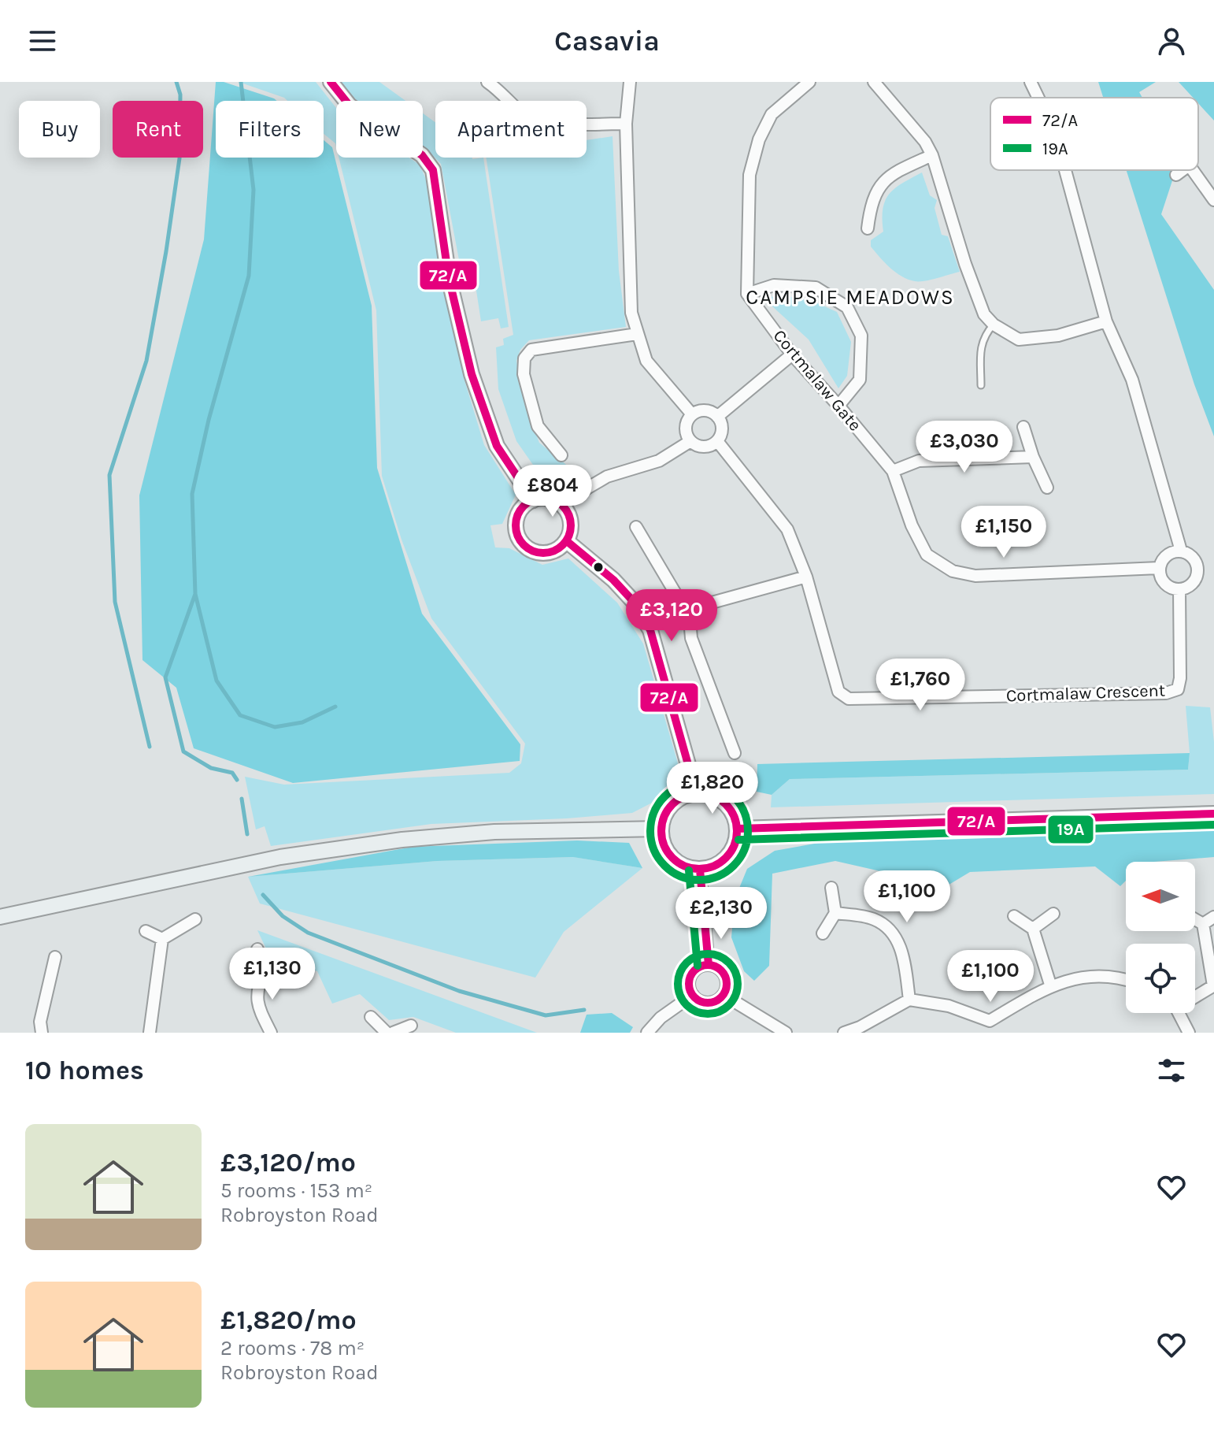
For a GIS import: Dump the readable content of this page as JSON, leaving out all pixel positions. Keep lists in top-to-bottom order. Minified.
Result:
{"streets":{"street":["Cortmalaw Gate","Cortmalaw Crescent"]},"districts":["CAMPSIE MEADOWS"],"lines":["transit line 72/A","transit line 19A"],"legend":["72/A","19A"],"north":"left","page":{"header":"Casavia","chip":["Buy","Rent","Filters","New","Apartment"],"price":["£3,030","£804","£1,150","£3,120","£1,760","£1,820","£1,100","£2,130","£1,130","£1,100"],"heading":"10 homes","list":[{"name":"£3,120/mo","note":"5 rooms · 153 m² · Robroyston Road"},{"name":"£1,820/mo","note":"2 rooms · 78 m² · Robroyston Road"}]}}
